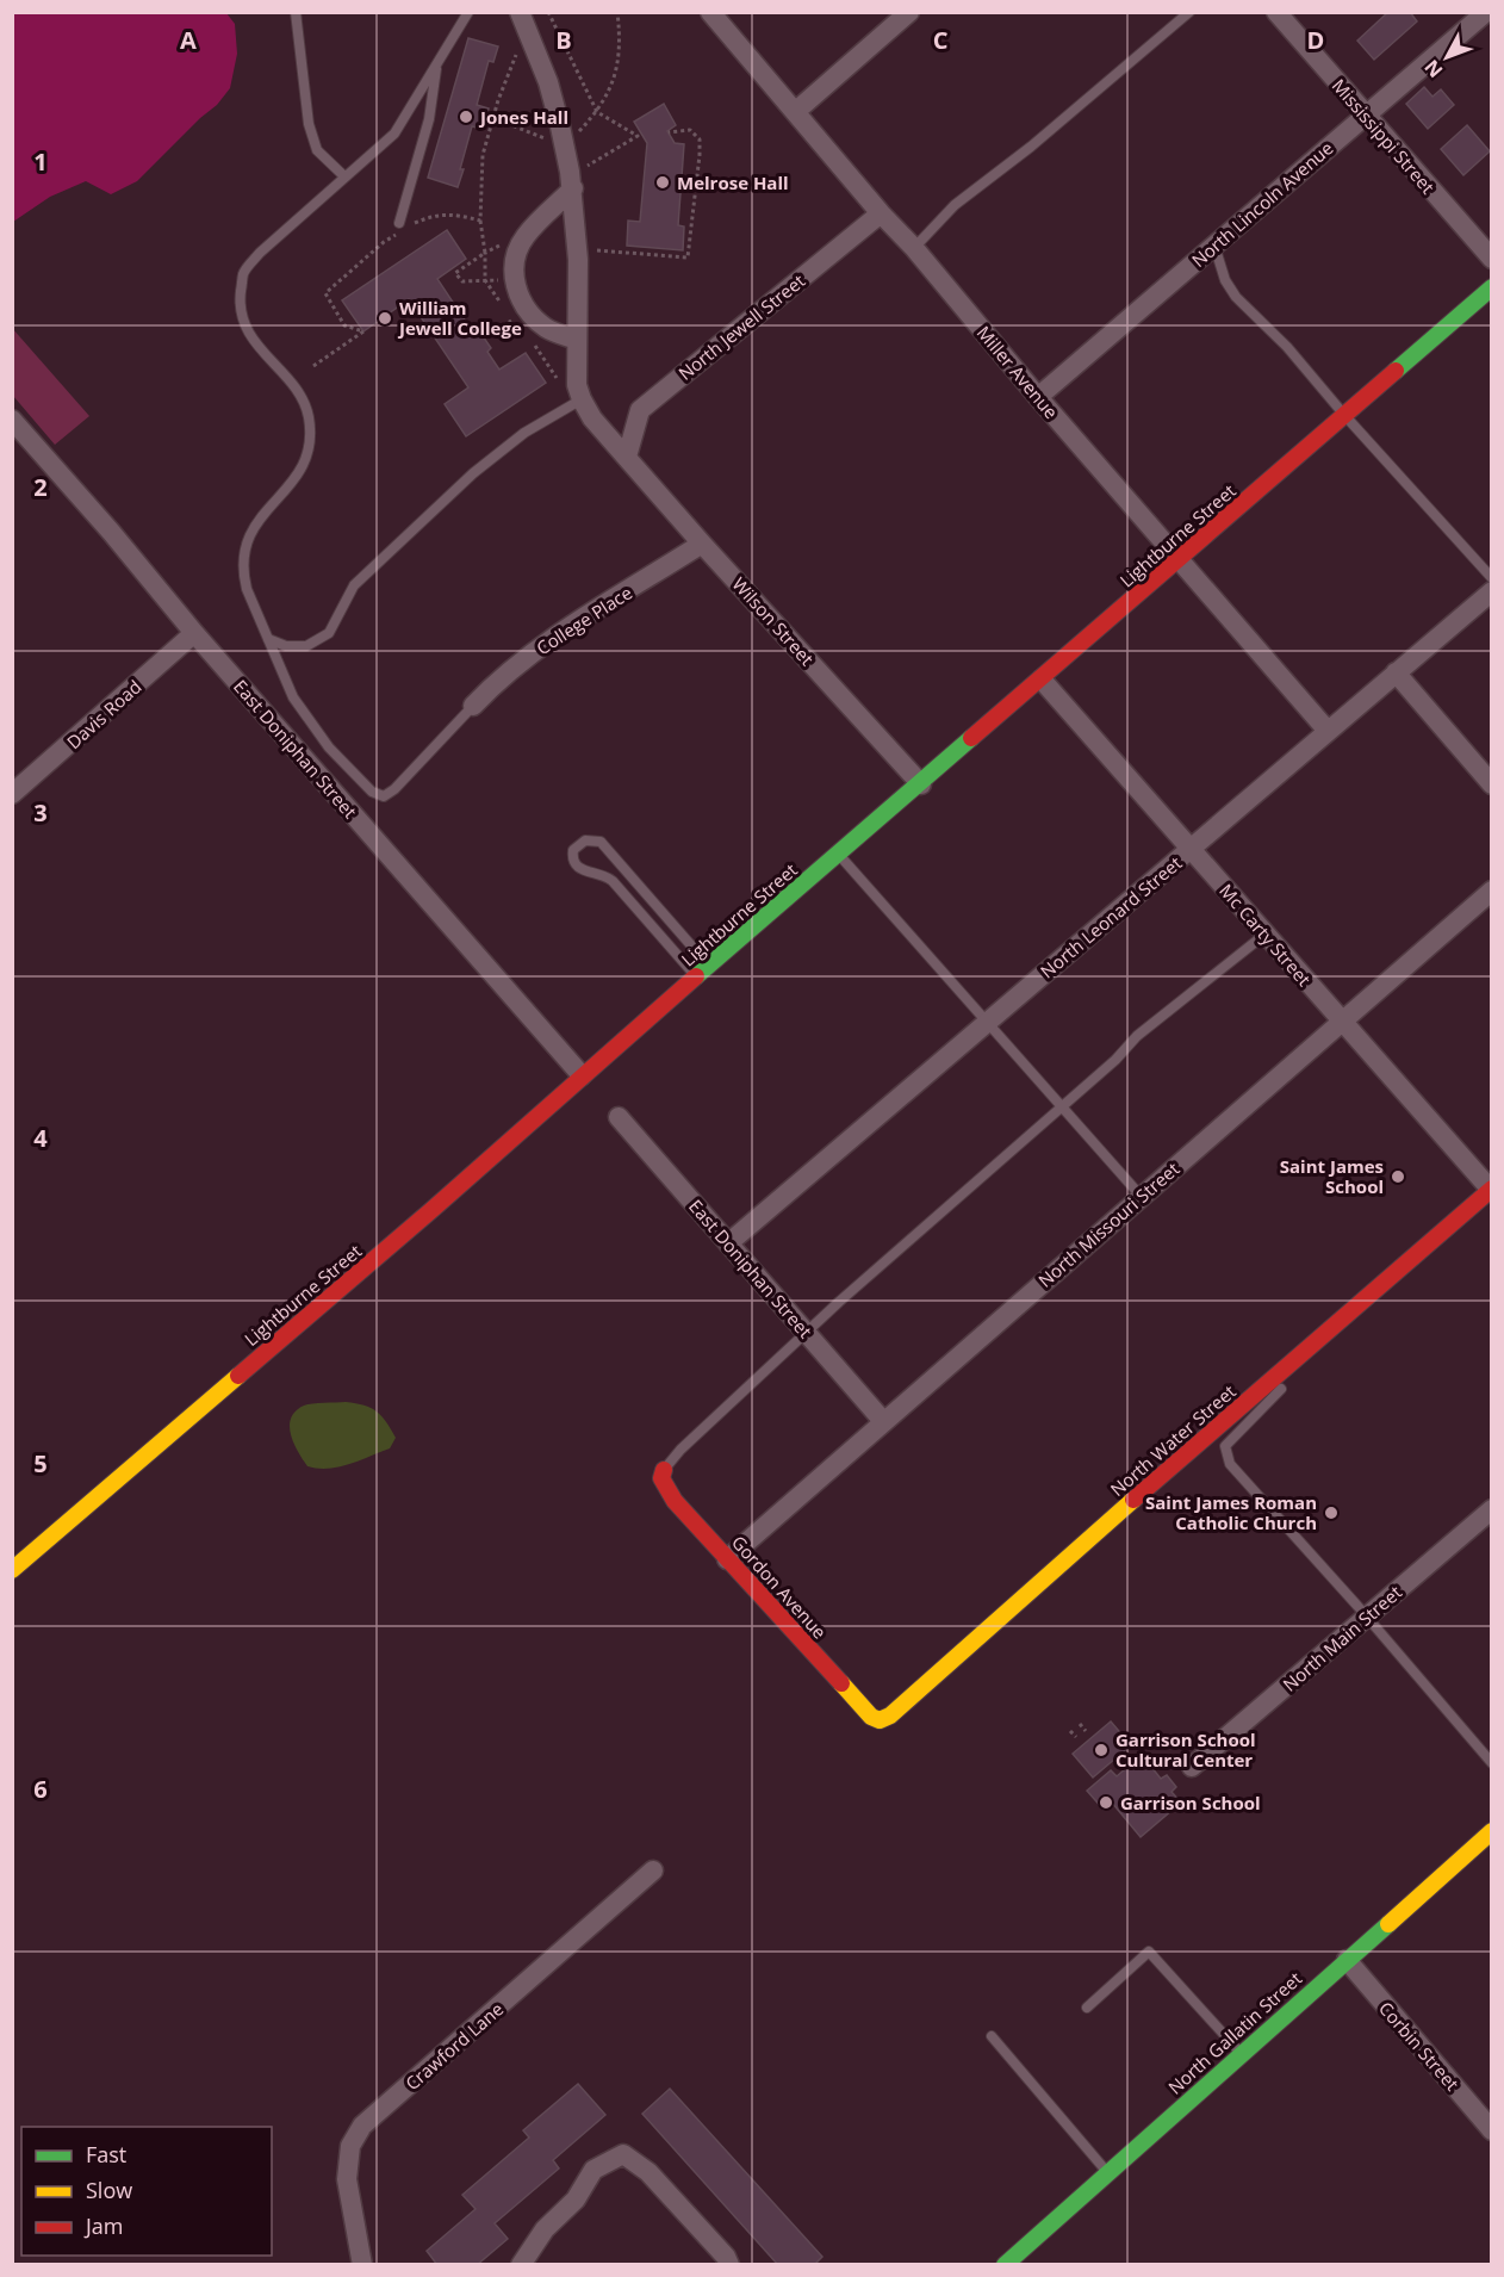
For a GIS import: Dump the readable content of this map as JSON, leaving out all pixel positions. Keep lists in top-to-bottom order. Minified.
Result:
{"streets":{"main road":["Lightburne Street","North Water Street","Gordon Avenue","North Gallatin Street"],"street":["Mississippi Street","North Lincoln Avenue","North Jewell Street","Miller Avenue","College Place","Wilson Street","Davis Road","East Doniphan Street","North Leonard Street","Mc Carty Street","North Missouri Street","North Main Street","Crawford Lane","Corbin Street"]},"crossings":[["Mississippi Street","North Lincoln Avenue"],["North Lincoln Avenue","Miller Avenue"],["North Jewell Street","Miller Avenue"],["North Jewell Street","Wilson Street"],["Miller Avenue","Lightburne Street"],["Miller Avenue","North Leonard Street"],["Lightburne Street","Wilson Street"],["Lightburne Street","East Doniphan Street"],["Lightburne Street","Mc Carty Street"],["College Place","Wilson Street"],["Davis Road","East Doniphan Street"],["East Doniphan Street","North Leonard Street"],["East Doniphan Street","North Missouri Street"],["North Leonard Street","Mc Carty Street"],["Mc Carty Street","North Missouri Street"],["Mc Carty Street","North Water Street"],["North Missouri Street","Gordon Avenue"],["North Water Street","Gordon Avenue"],["North Gallatin Street","Corbin Street"]],"places":["Jones Hall","Melrose Hall","William Jewell College","Saint James School","Saint James Roman Catholic Church","Garrison School Cultural Center","Garrison School"],"legend":["Fast","Slow","Jam"],"north":"bottom left","grid":{"columns":["A","B","C","D"],"rows":["1","2","3","4","5","6"]}}
